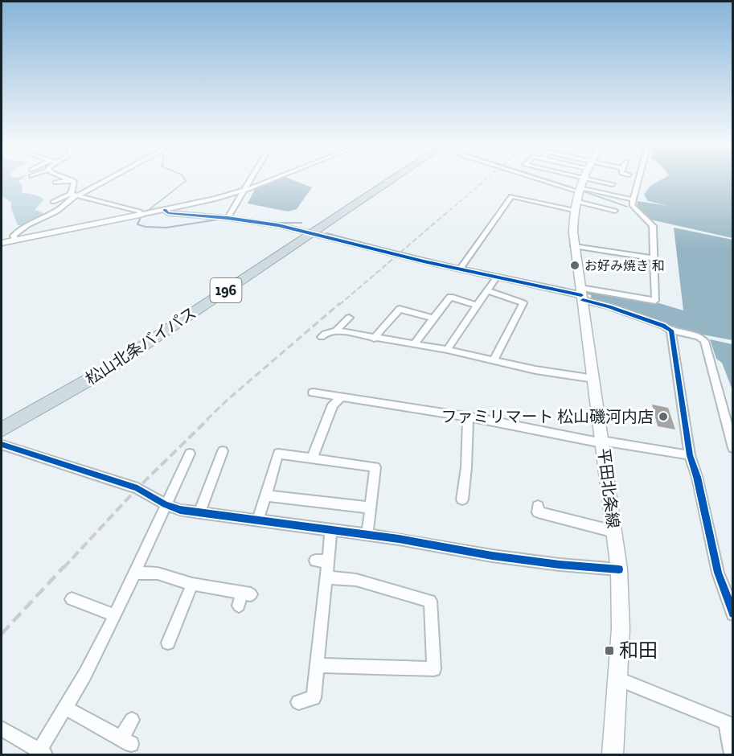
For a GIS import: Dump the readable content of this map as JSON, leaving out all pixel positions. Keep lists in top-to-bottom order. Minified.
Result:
{"streets":{"highway":["196","松山北条バイパス"],"main road":["平田北条線"]},"places":{"other":["お好み焼き 和","ファミリマート 松山磯河内店"],"transit":["和田"]}}
